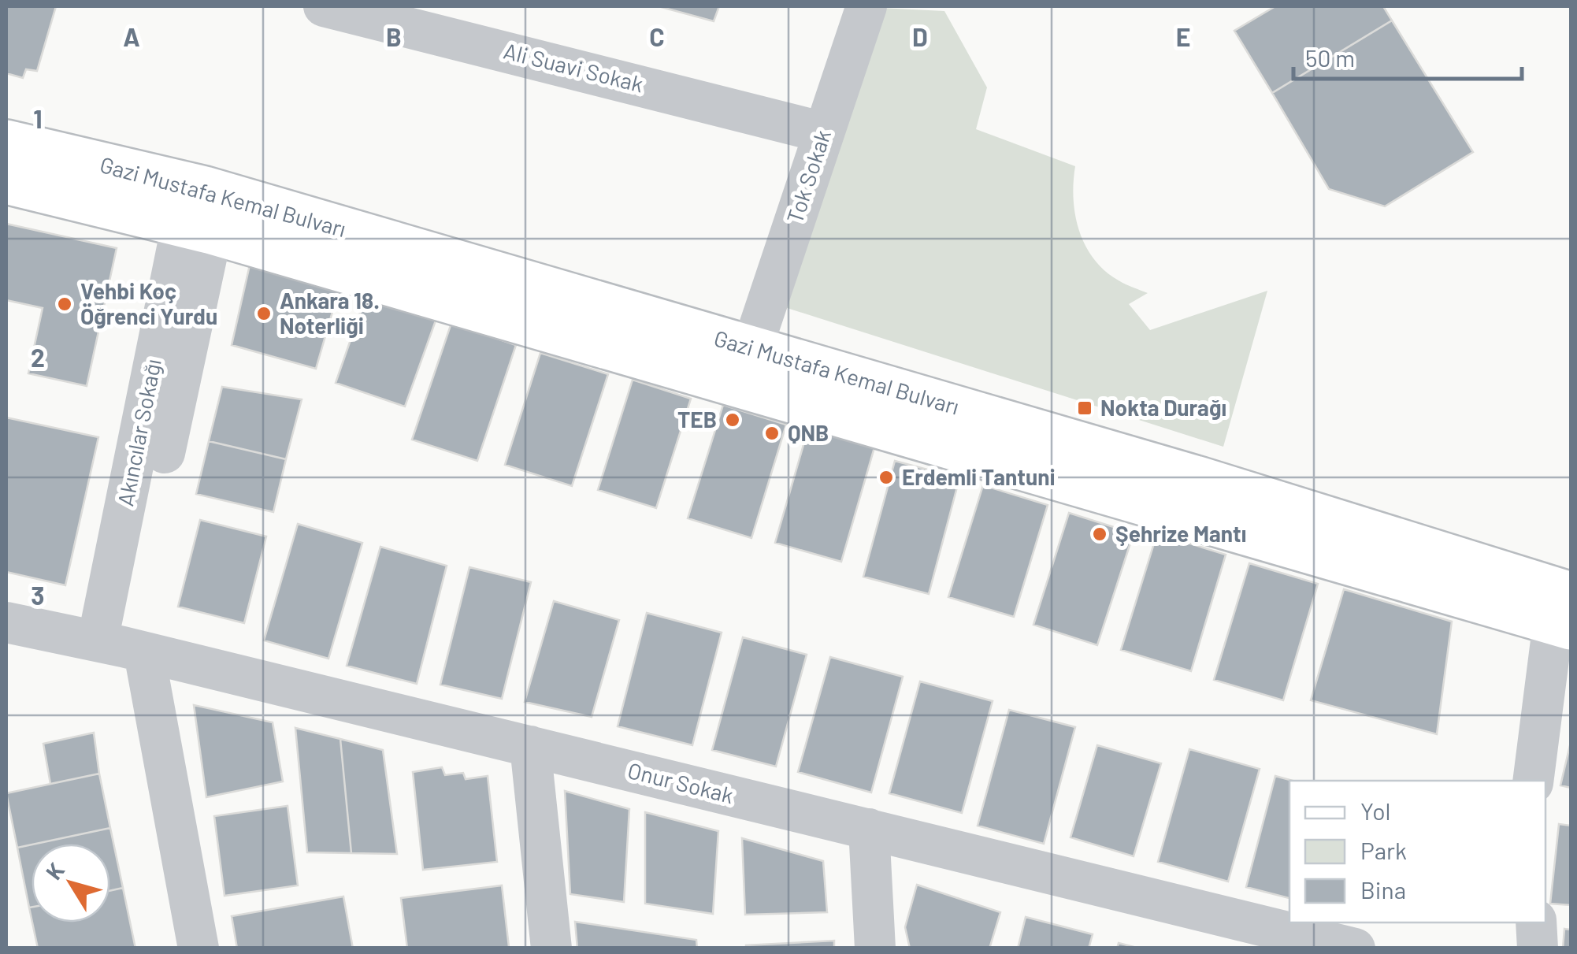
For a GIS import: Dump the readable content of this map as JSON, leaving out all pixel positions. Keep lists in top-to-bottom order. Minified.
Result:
{"streets":{"main road":["Gazi Mustafa Kemal Bulvarı"],"street":["Ali Suavi Sokak","Tok Sokak","Akıncılar Sokağı","Onur Sokak"]},"crossings":[["Ali Suavi Sokak","Tok Sokak"],["Tok Sokak","Gazi Mustafa Kemal Bulvarı"],["Gazi Mustafa Kemal Bulvarı","Akıncılar Sokağı"],["Akıncılar Sokağı","Onur Sokak"]],"places":{"other":["Vehbi Koç Öğrenci Yurdu","Ankara 18. Noterliği","TEB","QNB","Erdemli Tantuni","Şehrize Mantı"],"transit":["Nokta Durağı"]},"legend":["Yol","Park","Bina"],"scale_bar":"50 m","north":"top left","grid":{"columns":["A","B","C","D","E"],"rows":["1","2","3"]}}
